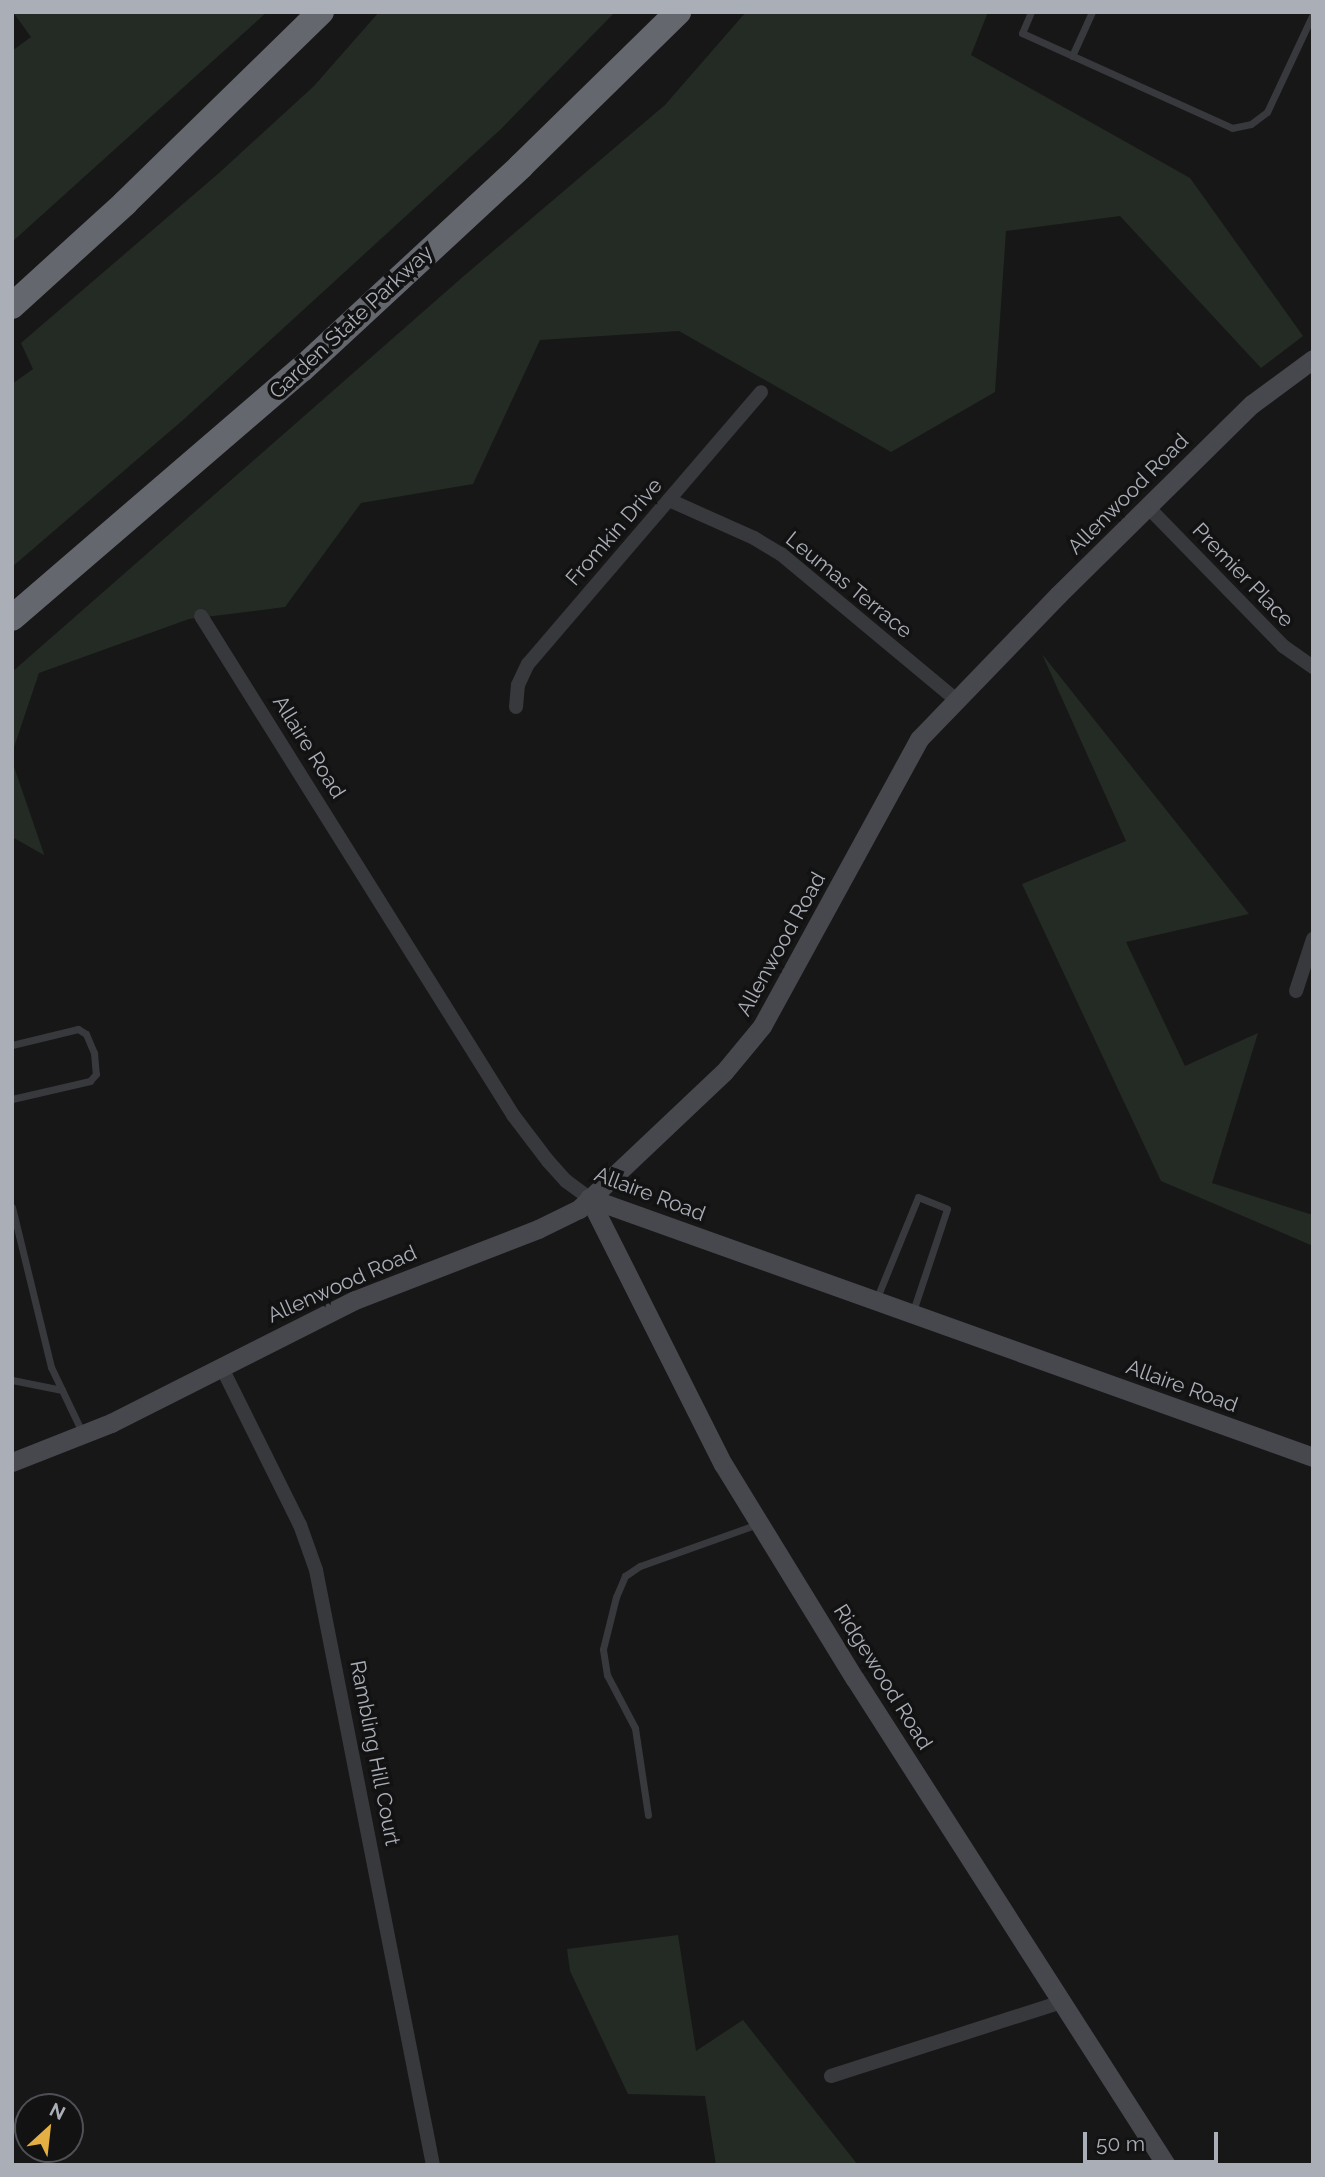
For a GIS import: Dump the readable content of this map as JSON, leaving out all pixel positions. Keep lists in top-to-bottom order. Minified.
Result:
{"streets":{"highway":["Garden State Parkway"],"street":["Allenwood Road","Fromkin Drive","Premier Place","Leumas Terrace","Allaire Road","Ridgewood Road","Rambling Hill Court"]},"crossings":[["Allenwood Road","Premier Place"],["Allenwood Road","Leumas Terrace"],["Allenwood Road","Allaire Road"],["Allenwood Road","Ridgewood Road"],["Allenwood Road","Rambling Hill Court"],["Fromkin Drive","Leumas Terrace"],["Allaire Road","Ridgewood Road"]],"scale_bar":"50 m","north":"top right"}
